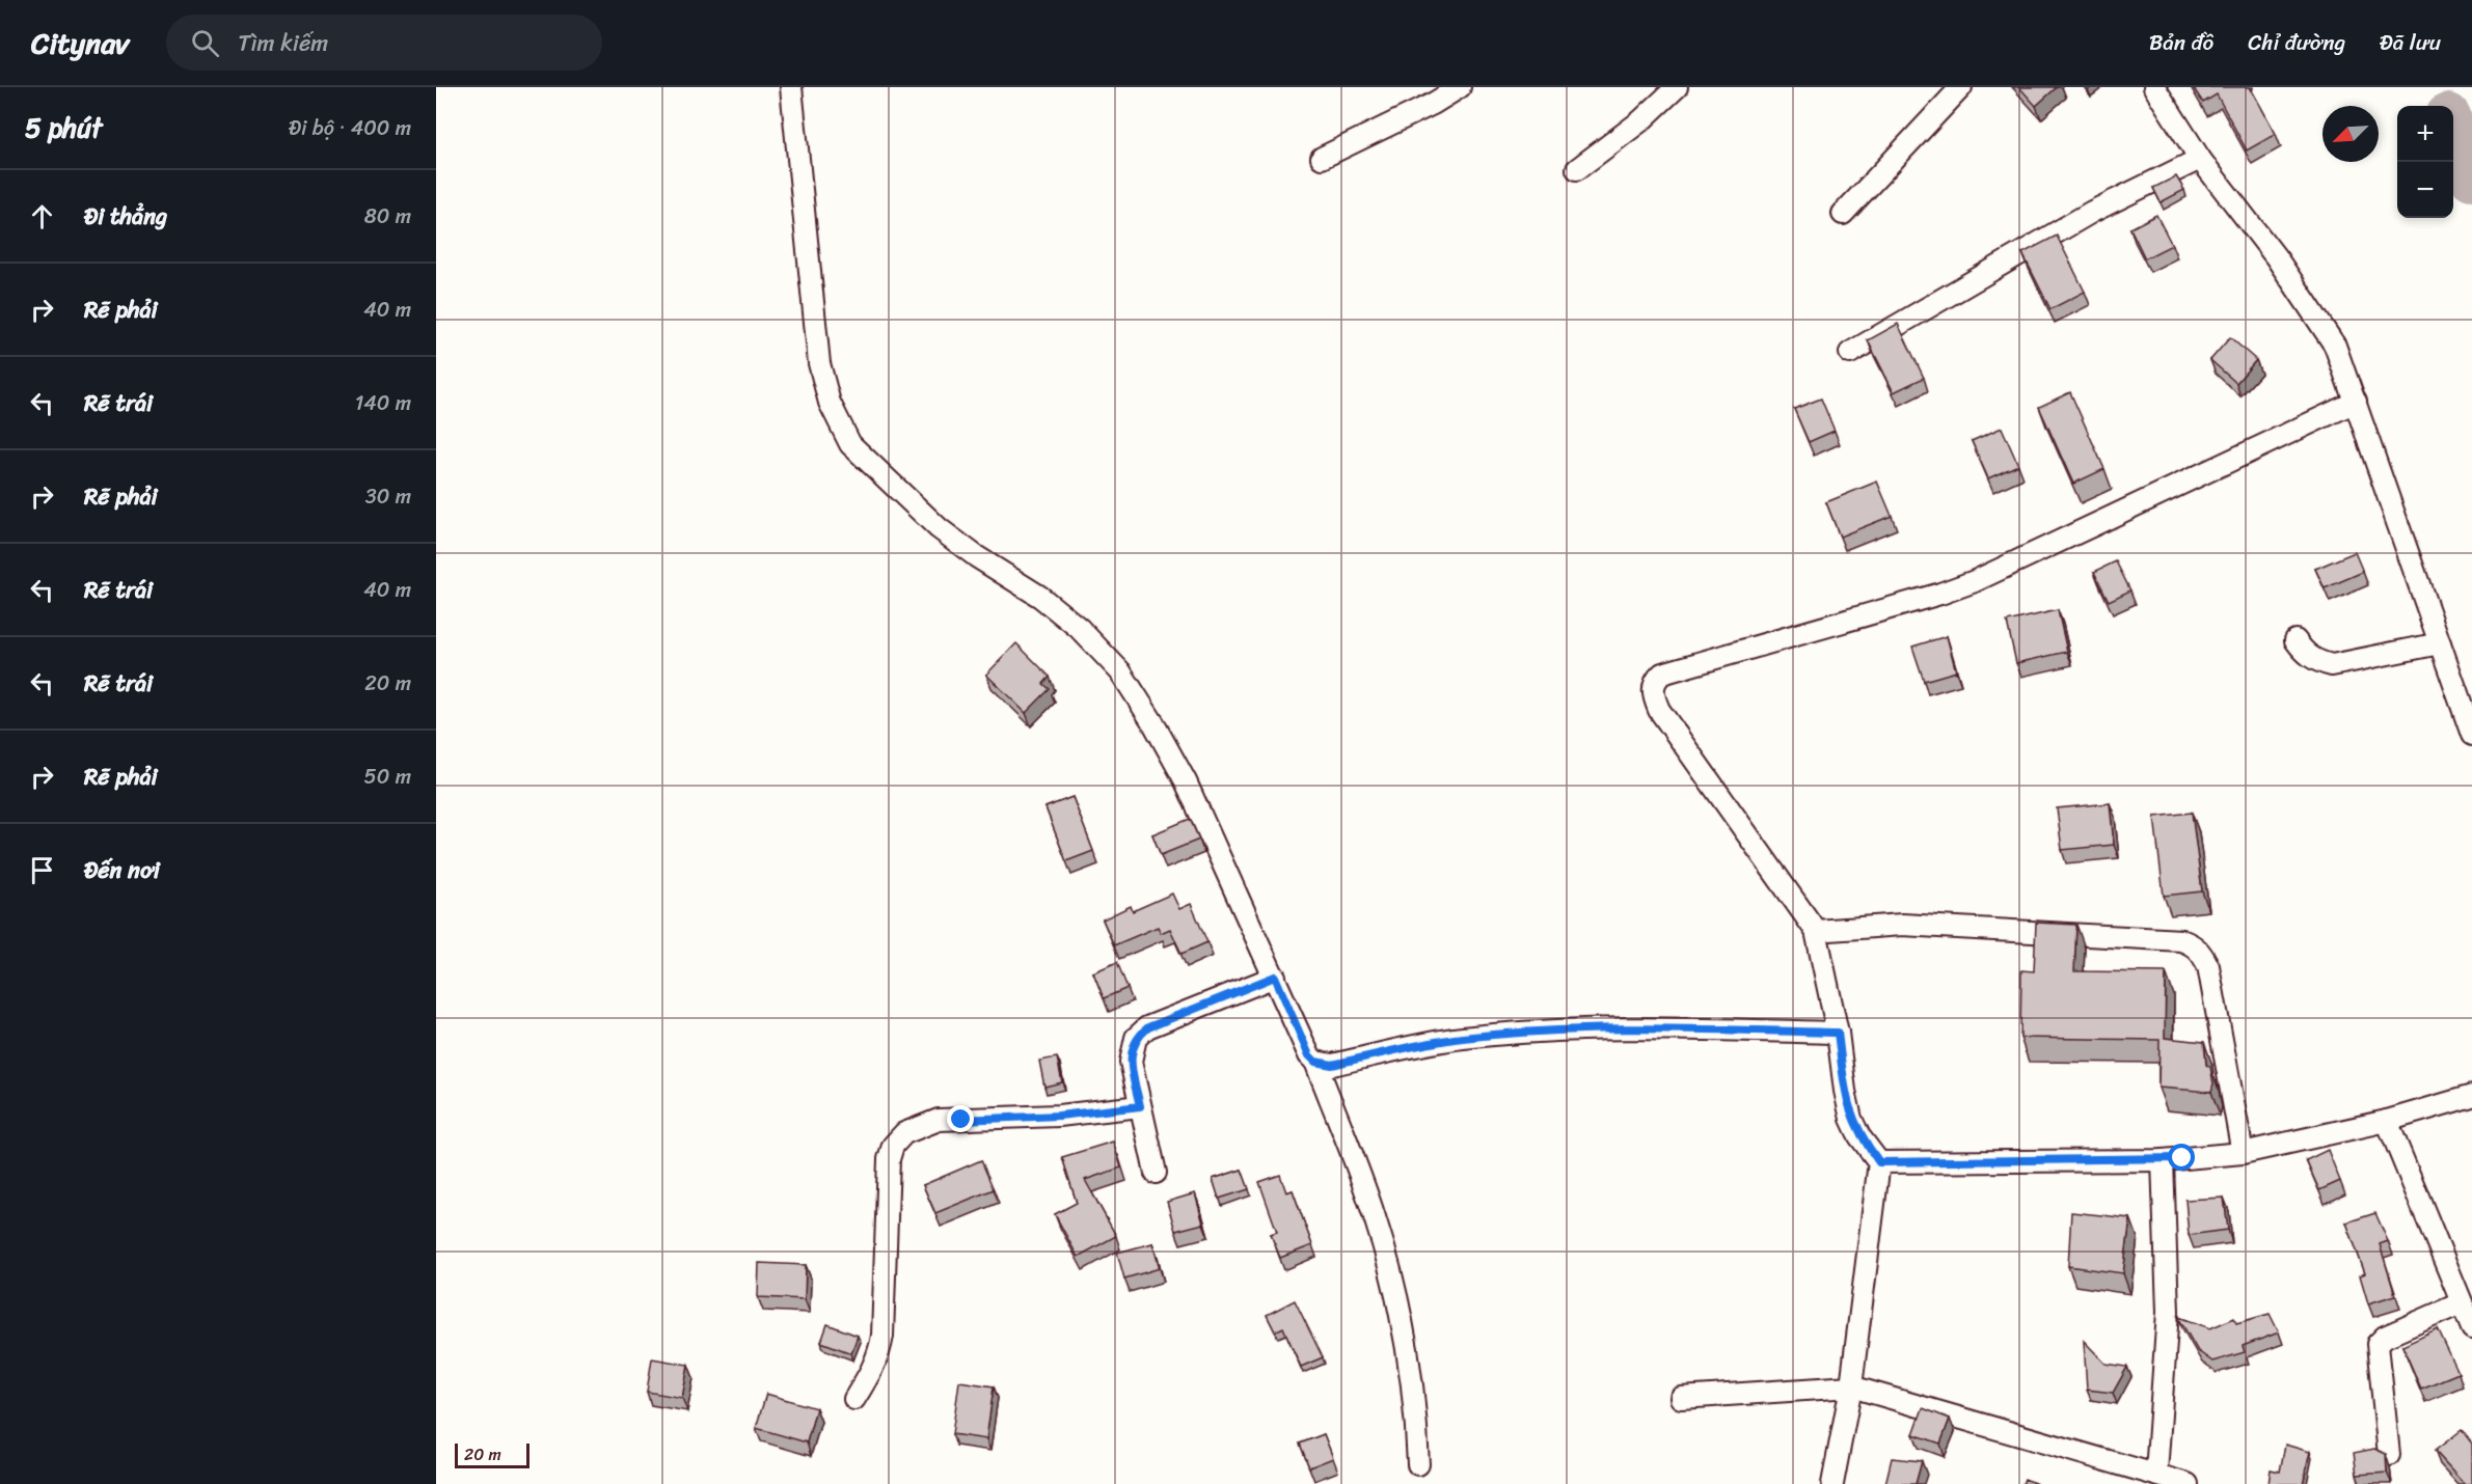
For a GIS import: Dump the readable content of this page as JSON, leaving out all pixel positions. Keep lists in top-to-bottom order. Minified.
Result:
{"scale_bar":"20 m","north":"bottom left","page":{"header":"Citynav","search":"Tìm kiếm","nav":["Bản đồ","Chỉ đường","Đã lưu"],"heading":["5 phút","Đi bộ · 400 m"],"map_buttons":["+","−"],"list":[["Đi thẳng","80 m"],["Rẽ phải","40 m"],["Rẽ trái","140 m"],["Rẽ phải","30 m"],["Rẽ trái","40 m"],["Rẽ trái","20 m"],["Rẽ phải","50 m"],"Đến nơi"],"scale":"20 m"}}
